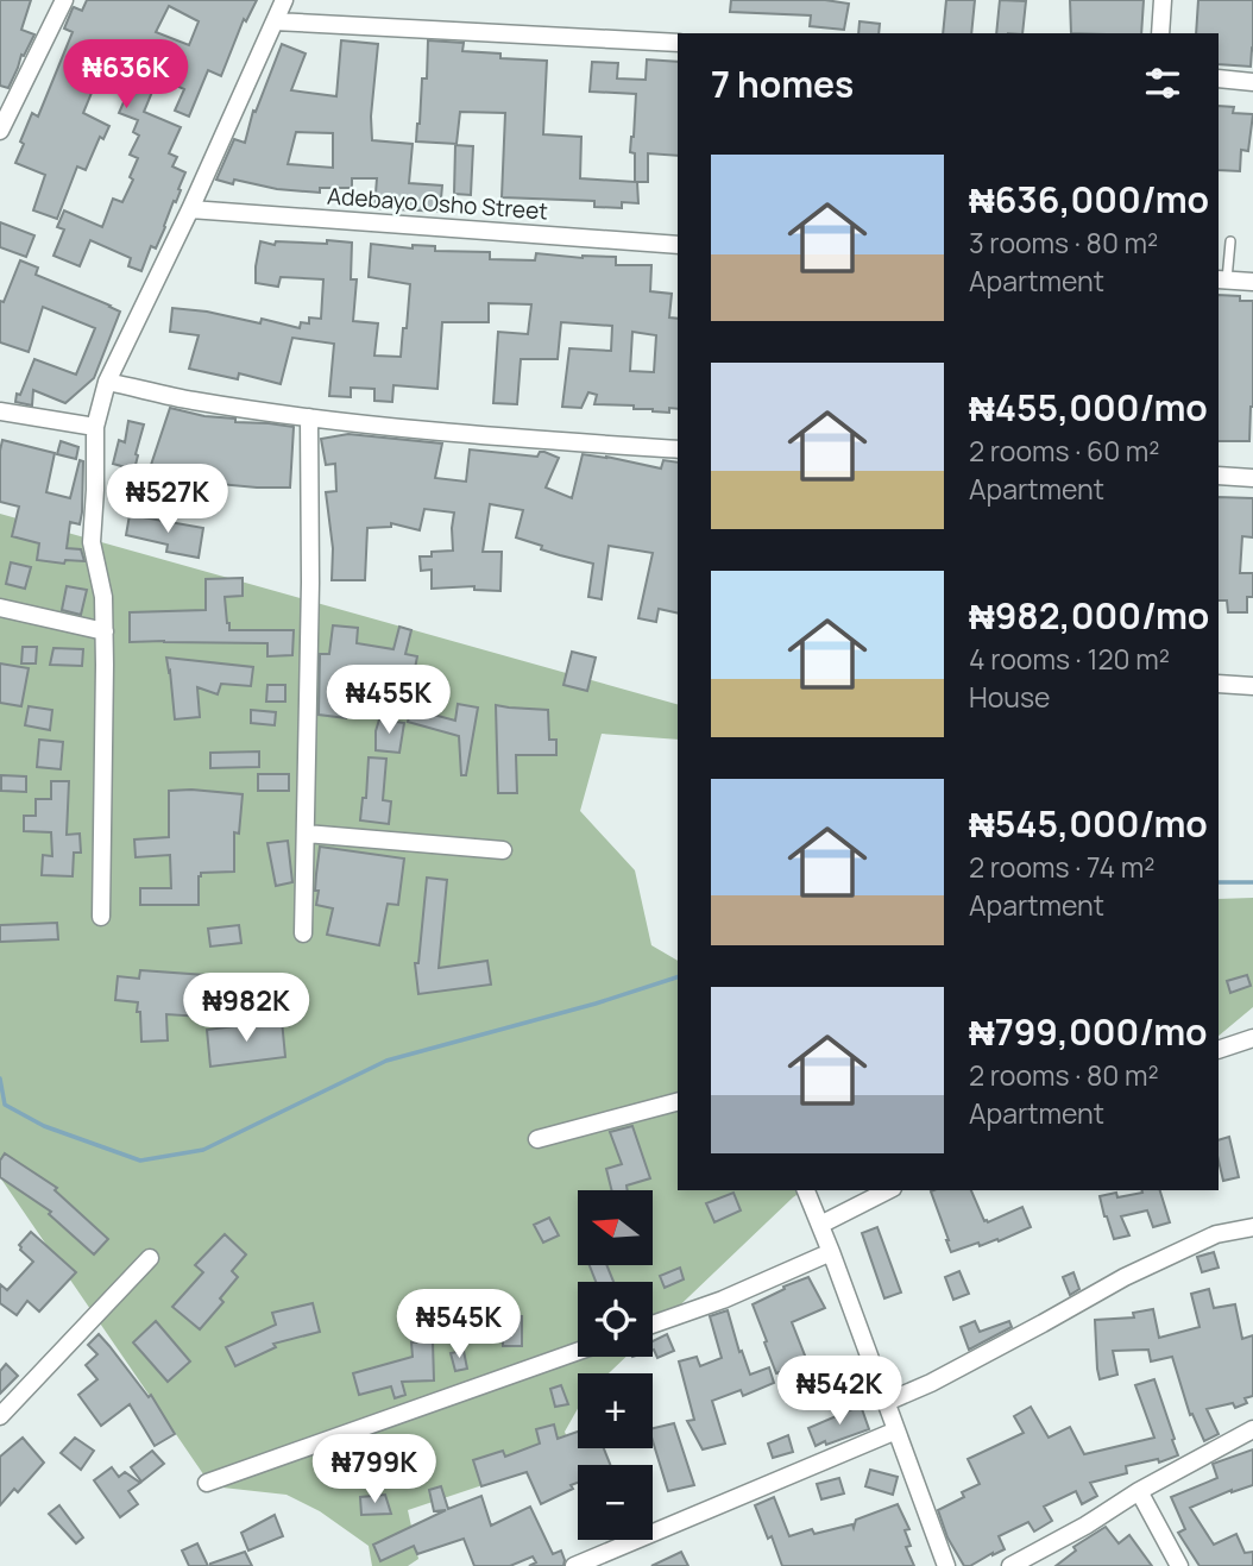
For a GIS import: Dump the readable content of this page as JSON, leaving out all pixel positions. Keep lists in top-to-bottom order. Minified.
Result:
{"streets":{"street":["Adebayo Osho Street"]},"north":"left","page":{"heading":"7 homes","price":["₦636K","₦527K","₦455K","₦982K","₦545K","₦542K","₦799K"],"list":[{"name":"₦636,000/mo","note":"3 rooms · 80 m² · Apartment"},{"name":"₦455,000/mo","note":"2 rooms · 60 m² · Apartment"},{"name":"₦982,000/mo","note":"4 rooms · 120 m² · House"},{"name":"₦545,000/mo","note":"2 rooms · 74 m² · Apartment"},{"name":"₦799,000/mo","note":"2 rooms · 80 m² · Apartment"}],"map_buttons":["+","−"]}}
